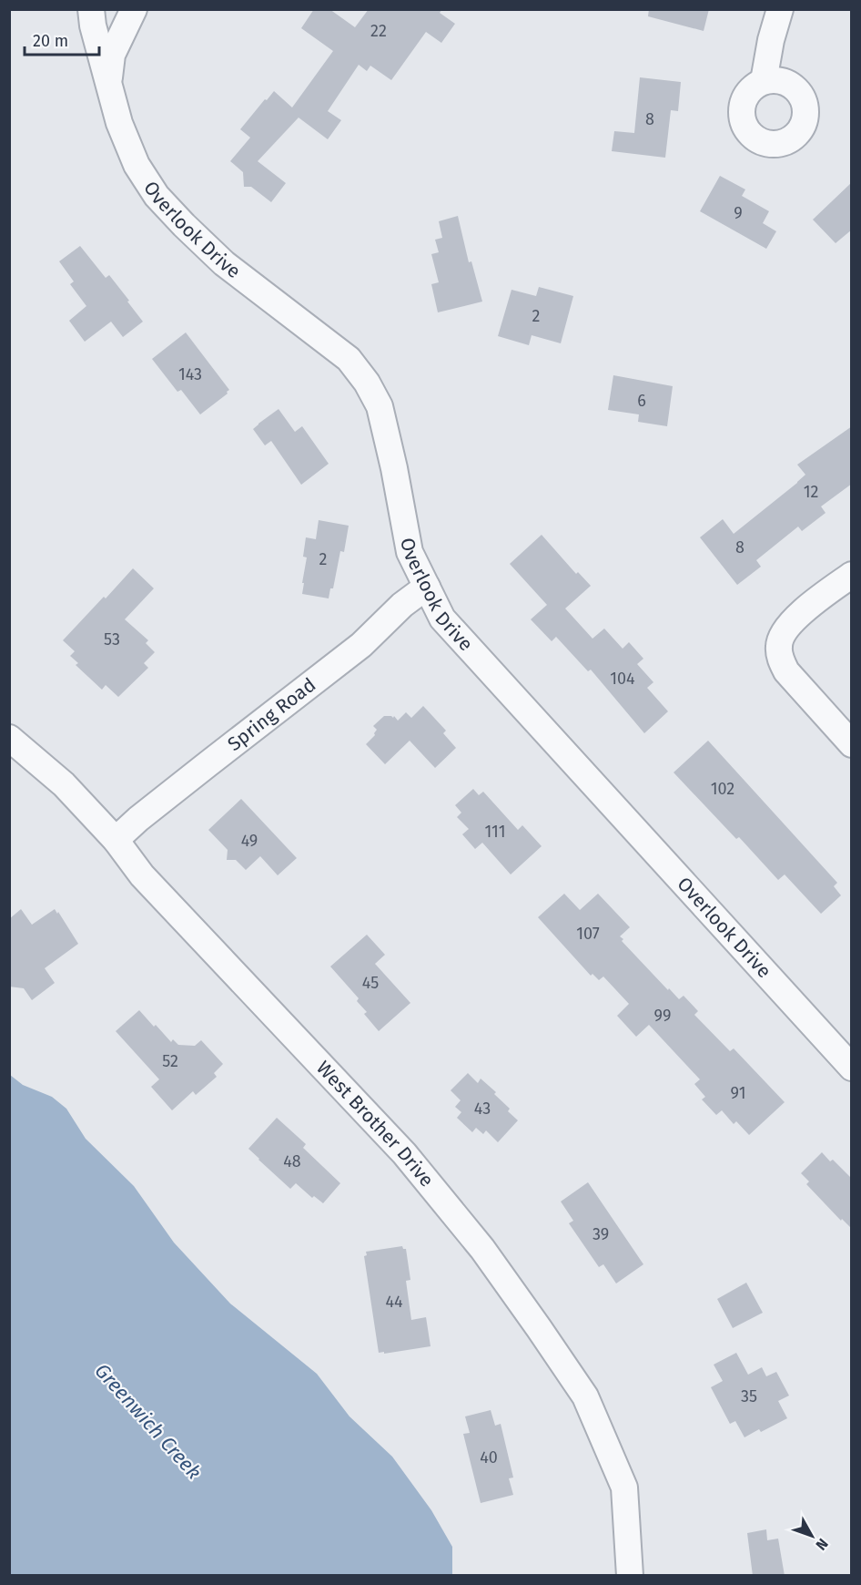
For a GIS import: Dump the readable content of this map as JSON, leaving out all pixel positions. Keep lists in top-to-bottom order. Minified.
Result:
{"streets":{"street":["Overlook Drive","Spring Road","West Brother Drive"]},"crossings":[["Overlook Drive","Spring Road"],["Spring Road","West Brother Drive"]],"water":["Greenwich Creek"],"house_numbers":["22","8","9","2","143","6","12","8","2","53","104","102","111","49","107","45","99","52","91","43","48","39","44","35","40"],"scale_bar":"20 m","north":"bottom right"}
